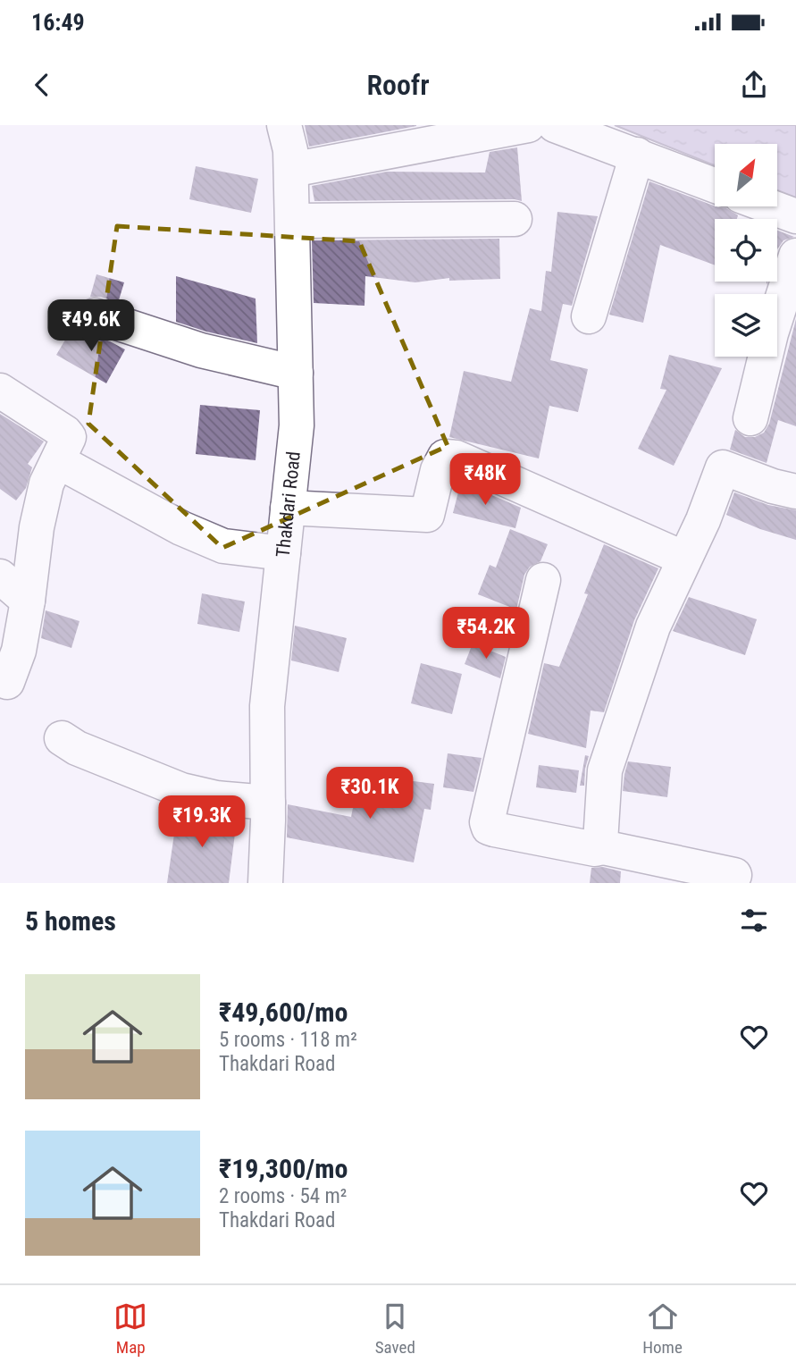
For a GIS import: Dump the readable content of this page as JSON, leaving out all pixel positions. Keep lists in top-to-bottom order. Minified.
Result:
{"streets":{"street":["Thakdari Road"]},"north":"top right","page":{"status":"16:49","header":"Roofr","price":["₹49.6K","₹48K","₹54.2K","₹30.1K","₹19.3K"],"heading":"5 homes","list":[{"name":"₹49,600/mo","note":"5 rooms · 118 m² · Thakdari Road"},{"name":"₹19,300/mo","note":"2 rooms · 54 m² · Thakdari Road"}],"tabs":["Map","Saved","Home"]}}
